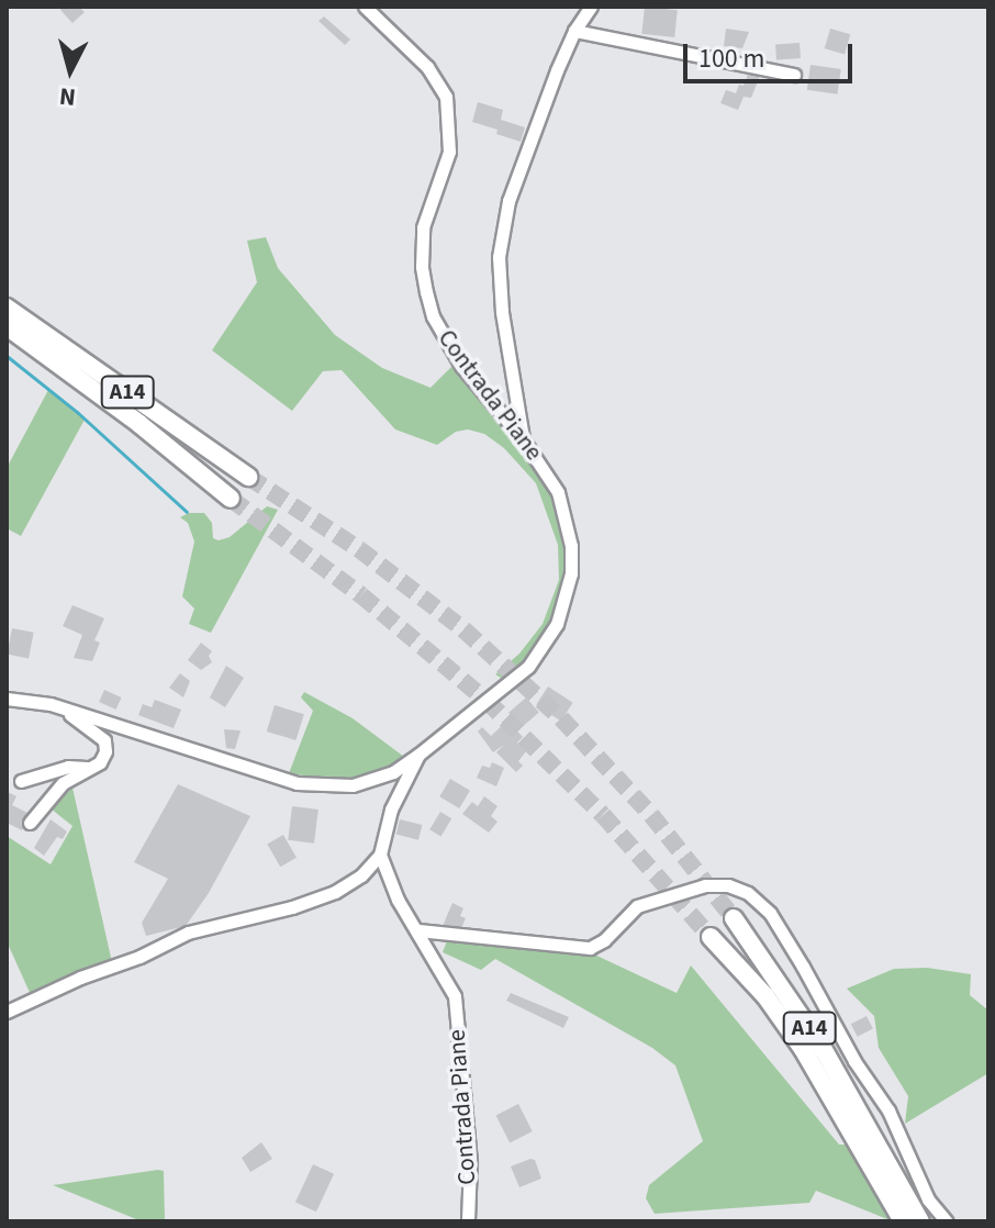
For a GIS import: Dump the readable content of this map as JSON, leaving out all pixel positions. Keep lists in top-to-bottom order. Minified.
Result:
{"streets":{"highway":["A14"],"street":["Contrada Piane"]},"scale_bar":"100 m","north":"bottom"}
